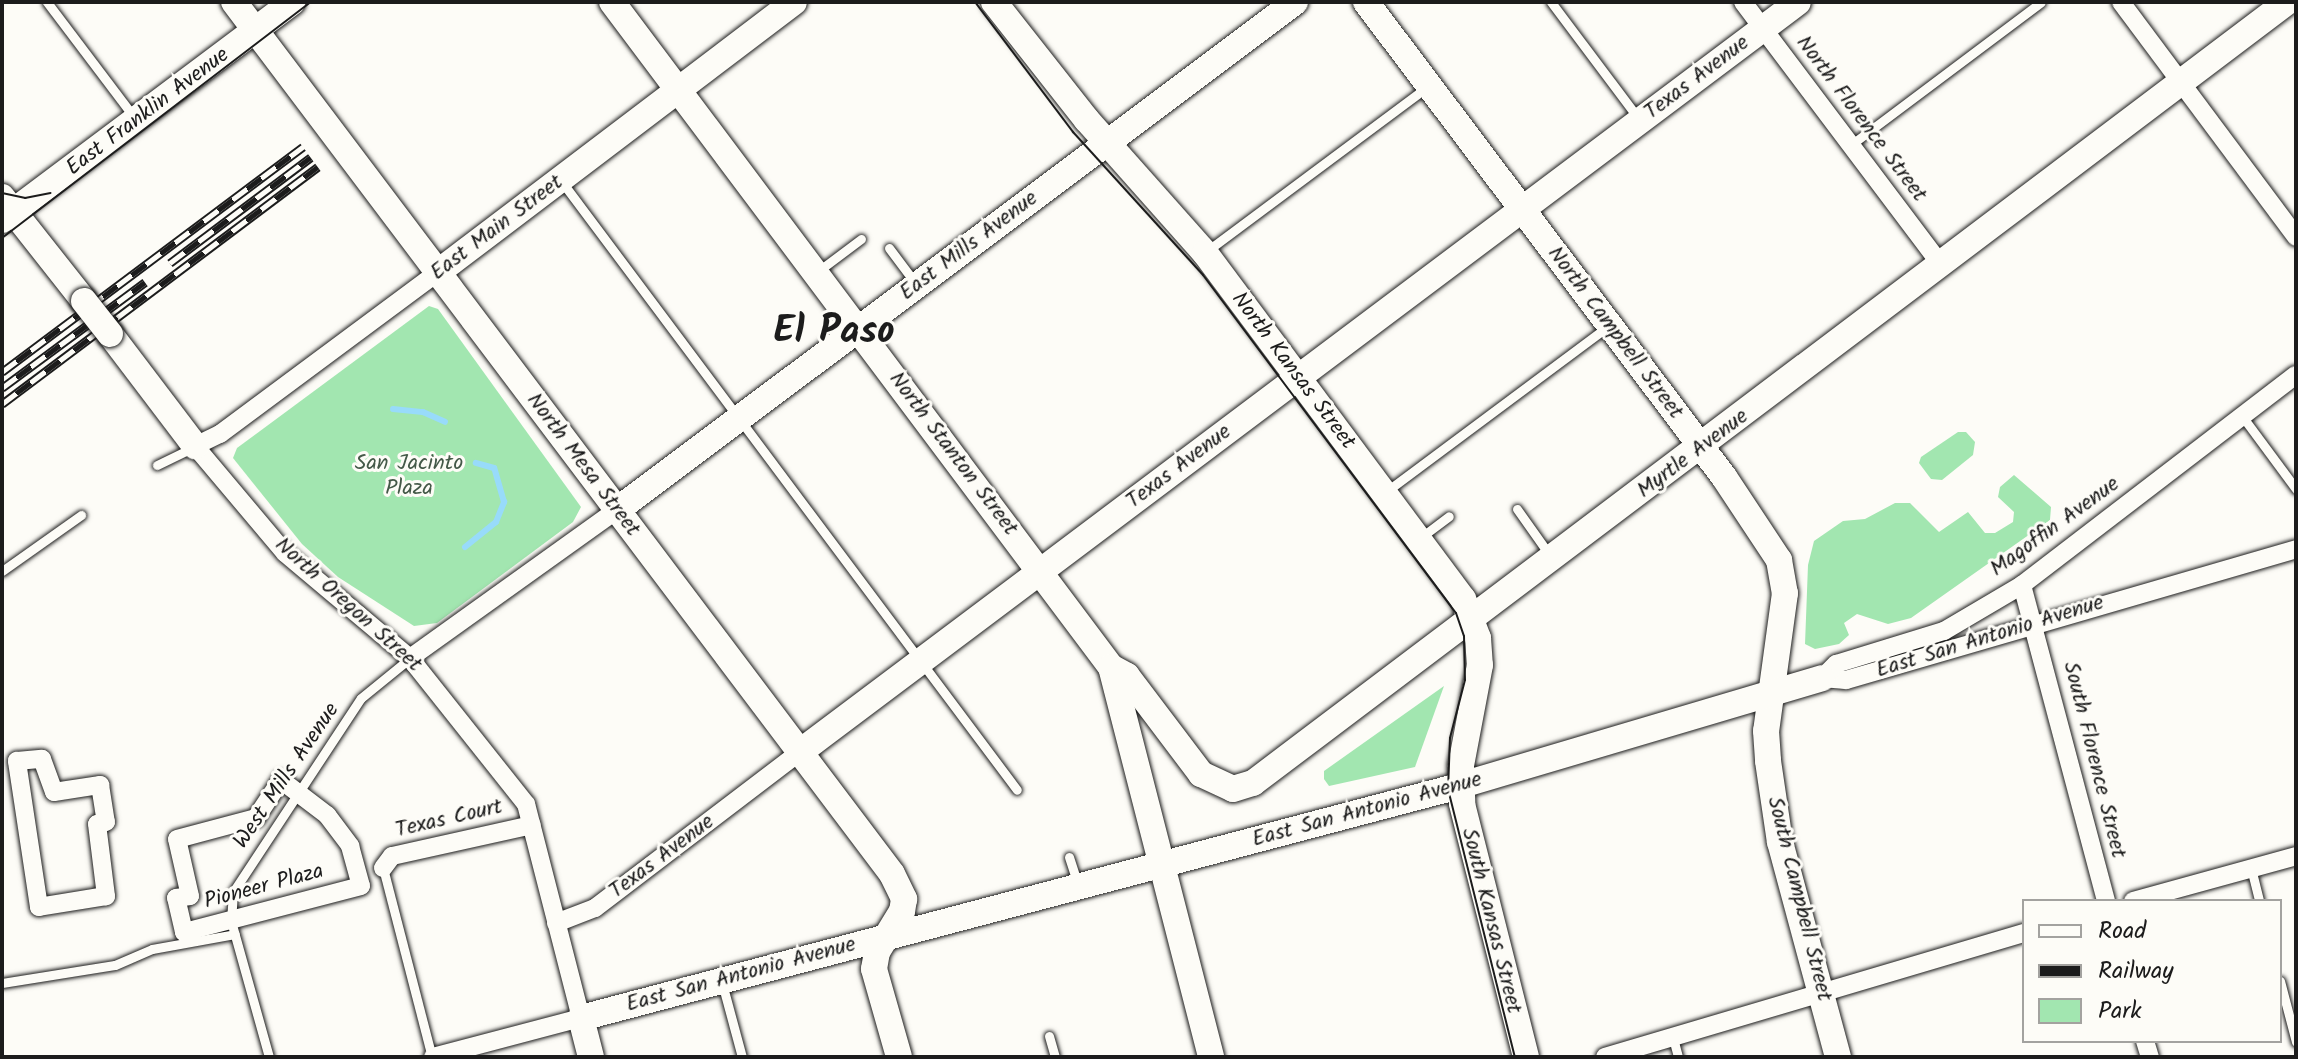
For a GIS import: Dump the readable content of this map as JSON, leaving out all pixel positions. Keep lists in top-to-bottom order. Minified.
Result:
{"streets":{"street":["Texas Avenue","East Franklin Avenue","North Florence Street","East Main Street","East Mills Avenue","North Campbell Street","North Kansas Street","North Stanton Street","Myrtle Avenue","North Mesa Street","Magoffin Avenue","North Oregon Street","East San Antonio Avenue","South Florence Street","Texas Court","Pioneer Plaza","South Campbell Street","South Kansas Street"],"lane":["West Mills Avenue"]},"crossings":[["Texas Avenue","North Florence Street"],["Texas Avenue","North Campbell Street"],["Texas Avenue","North Kansas Street"],["Texas Avenue","North Stanton Street"],["Texas Avenue","North Mesa Street"],["Texas Avenue","North Oregon Street"],["East Franklin Avenue","North Mesa Street"],["East Franklin Avenue","North Oregon Street"],["North Florence Street","Myrtle Avenue"],["East Main Street","North Stanton Street"],["East Main Street","North Mesa Street"],["East Main Street","North Oregon Street"],["East Mills Avenue","North Kansas Street"],["East Mills Avenue","North Stanton Street"],["East Mills Avenue","North Mesa Street"],["East Mills Avenue","North Oregon Street"],["East Mills Avenue","West Mills Avenue"],["North Campbell Street","Myrtle Avenue"],["North Campbell Street","East San Antonio Avenue"],["North Campbell Street","South Campbell Street"],["North Kansas Street","Myrtle Avenue"],["North Kansas Street","East San Antonio Avenue"],["North Kansas Street","South Kansas Street"],["North Stanton Street","Myrtle Avenue"],["North Stanton Street","East San Antonio Avenue"],["North Mesa Street","East San Antonio Avenue"],["Magoffin Avenue","East San Antonio Avenue"],["Magoffin Avenue","South Florence Street"],["North Oregon Street","East San Antonio Avenue"],["North Oregon Street","West Mills Avenue"],["North Oregon Street","Texas Court"],["East San Antonio Avenue","South Florence Street"],["East San Antonio Avenue","South Campbell Street"],["East San Antonio Avenue","South Kansas Street"],["West Mills Avenue","Pioneer Plaza"]],"districts":["El Paso"],"parks":["San Jacinto Plaza"],"legend":["Road","Railway","Park"]}
